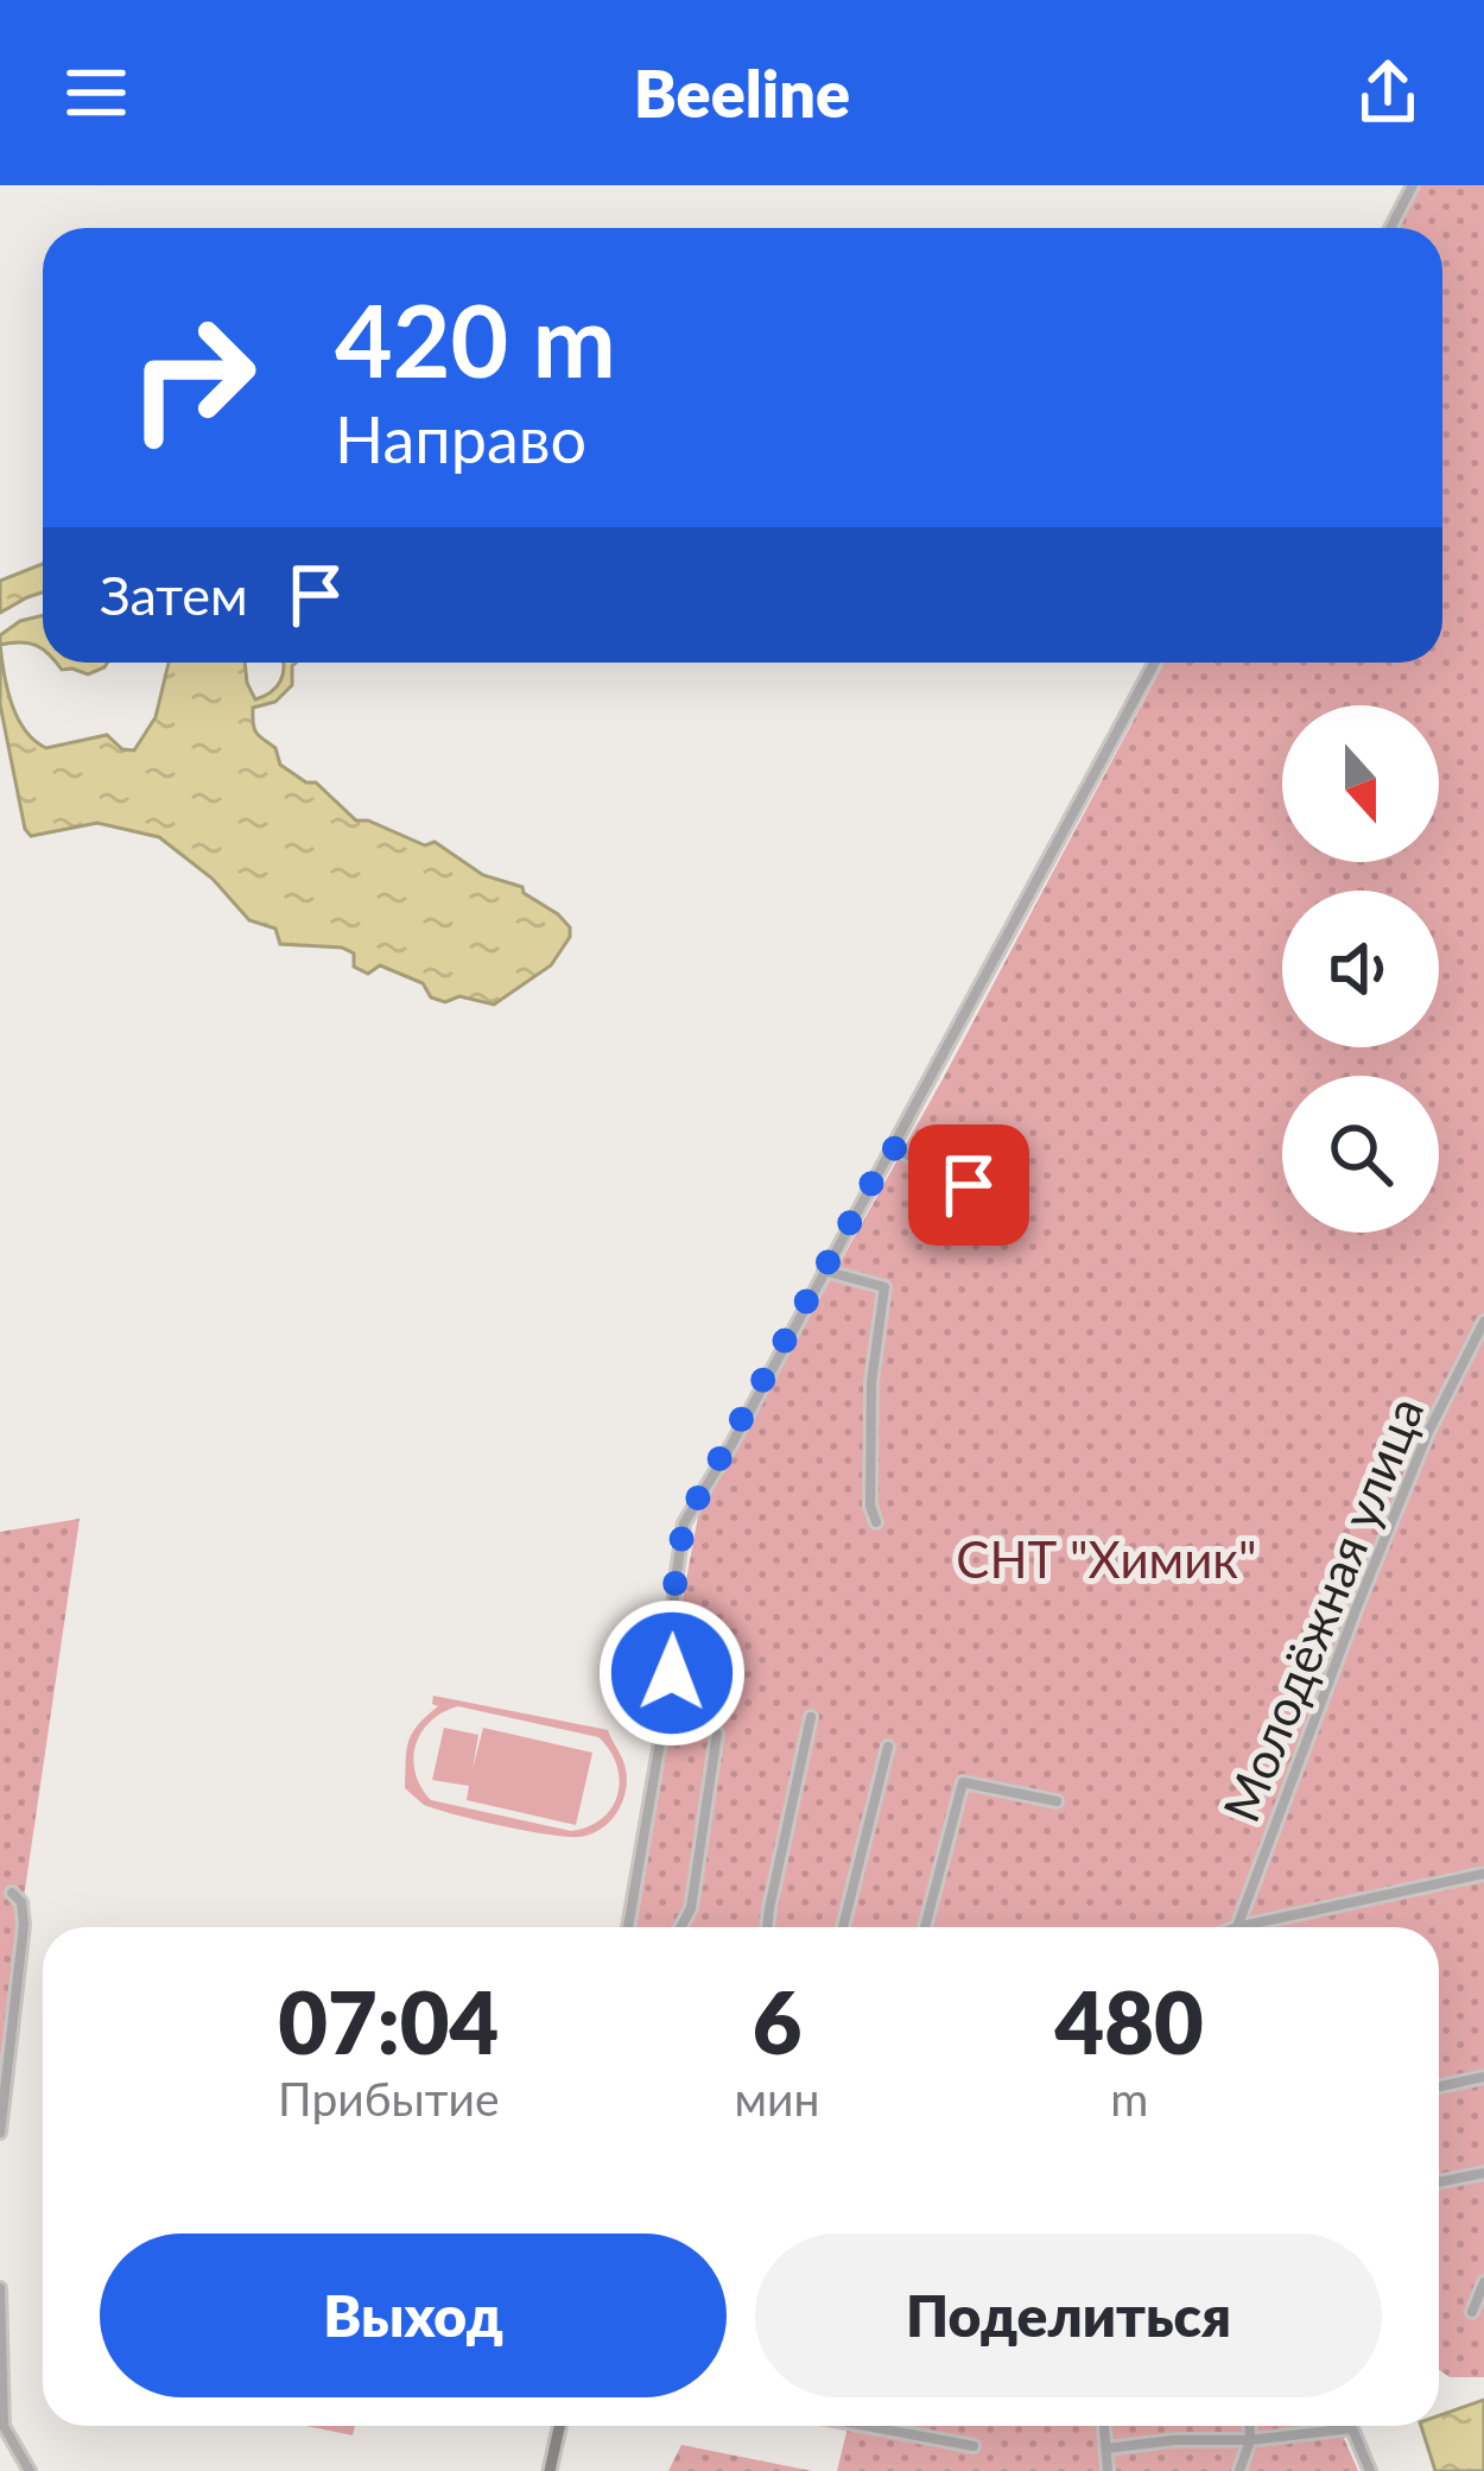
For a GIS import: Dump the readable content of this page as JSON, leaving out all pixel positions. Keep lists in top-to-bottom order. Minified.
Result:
{"streets":{"street":["Молодёжная улица"]},"parks":["СНТ \"Химик\""],"north":"bottom","page":{"header":"Beeline","turn":["420 m","Направо"],"then":"Затем","eta":["07:04","Прибытие","6","мин","480","m"],"buttons":["Выход","Поделиться"]}}
